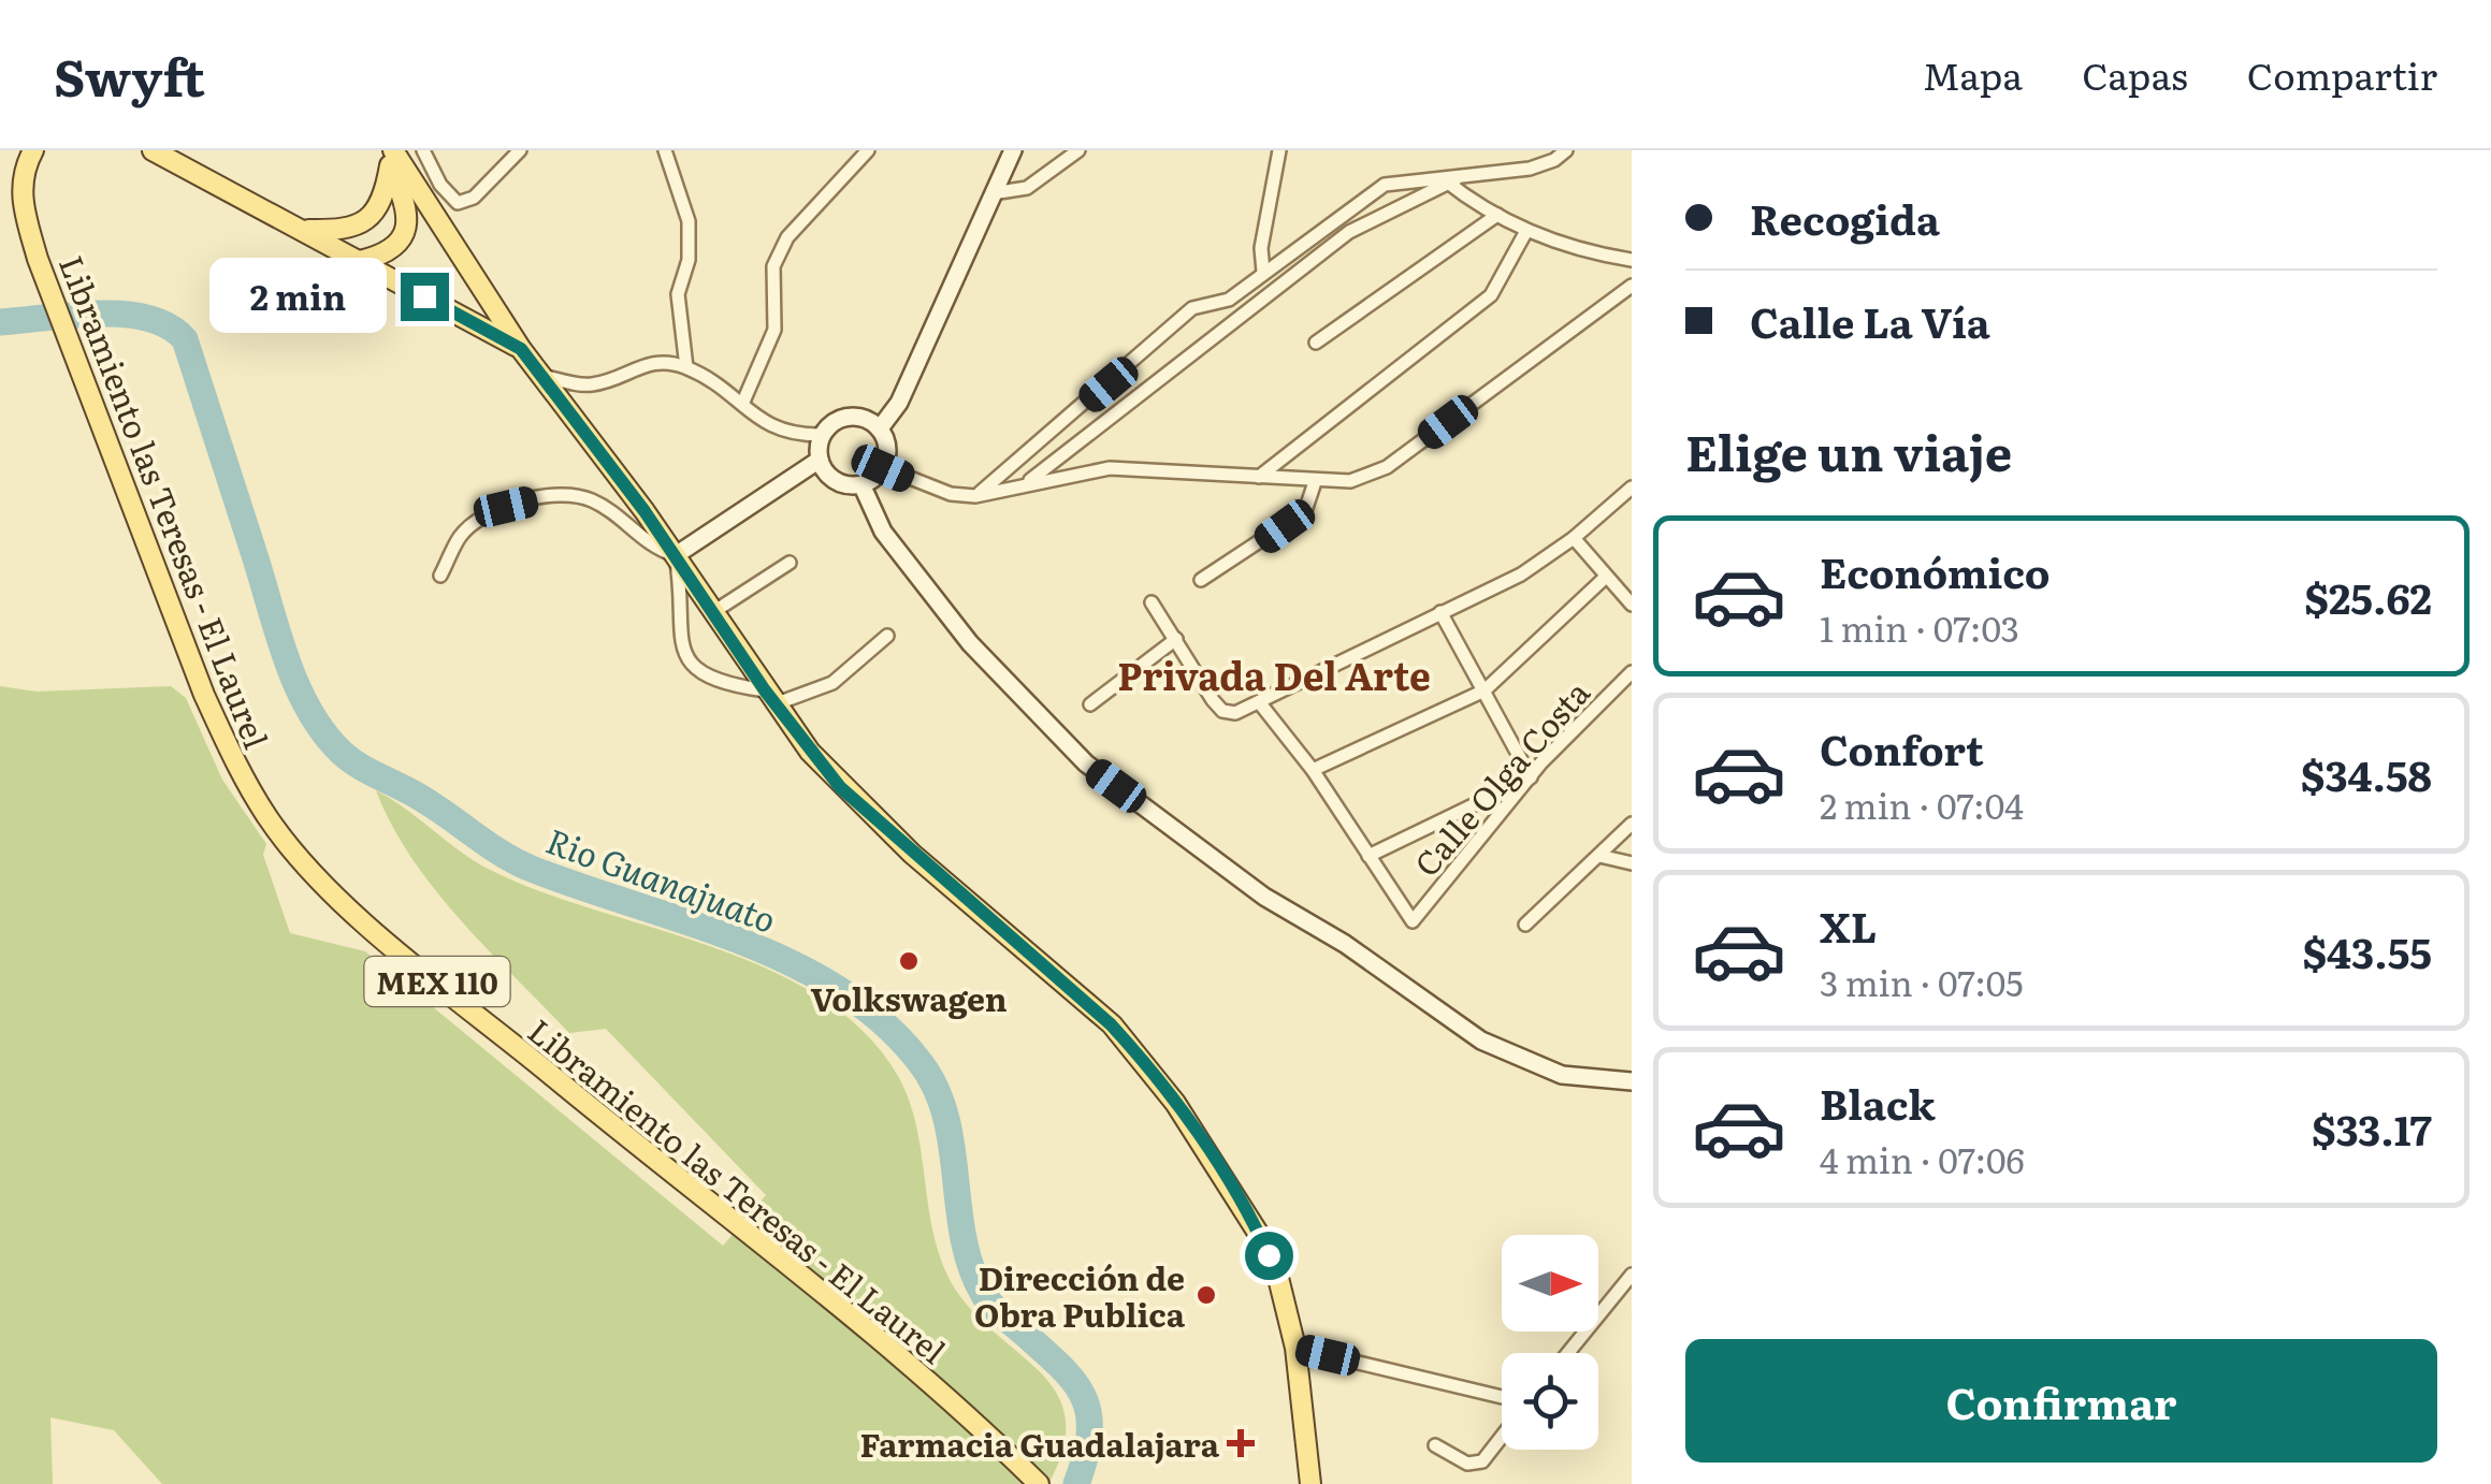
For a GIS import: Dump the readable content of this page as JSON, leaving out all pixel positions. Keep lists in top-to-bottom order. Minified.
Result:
{"streets":{"main road":["Libramiento las Teresas - El Laurel","MEX 110"],"street":["Calle Olga Costa"]},"districts":["Privada Del Arte"],"water":["Rio Guanajuato"],"places":{"other":["Volkswagen","Dirección de Obra Publica"],"health":["Farmacia Guadalajara"]},"north":"right","page":{"header":"Swyft","nav":["Mapa","Capas","Compartir"],"banner":["Recogida","Calle La Vía"],"bubble":"2 min","heading":"Elige un viaje","list":[{"name":"Económico","note":"1 min · 07:03","value":"$25.62"},{"name":"Confort","note":"2 min · 07:04","value":"$34.58"},{"name":"XL","note":"3 min · 07:05","value":"$43.55"},{"name":"Black","note":"4 min · 07:06","value":"$33.17"}],"buttons":"Confirmar"}}
